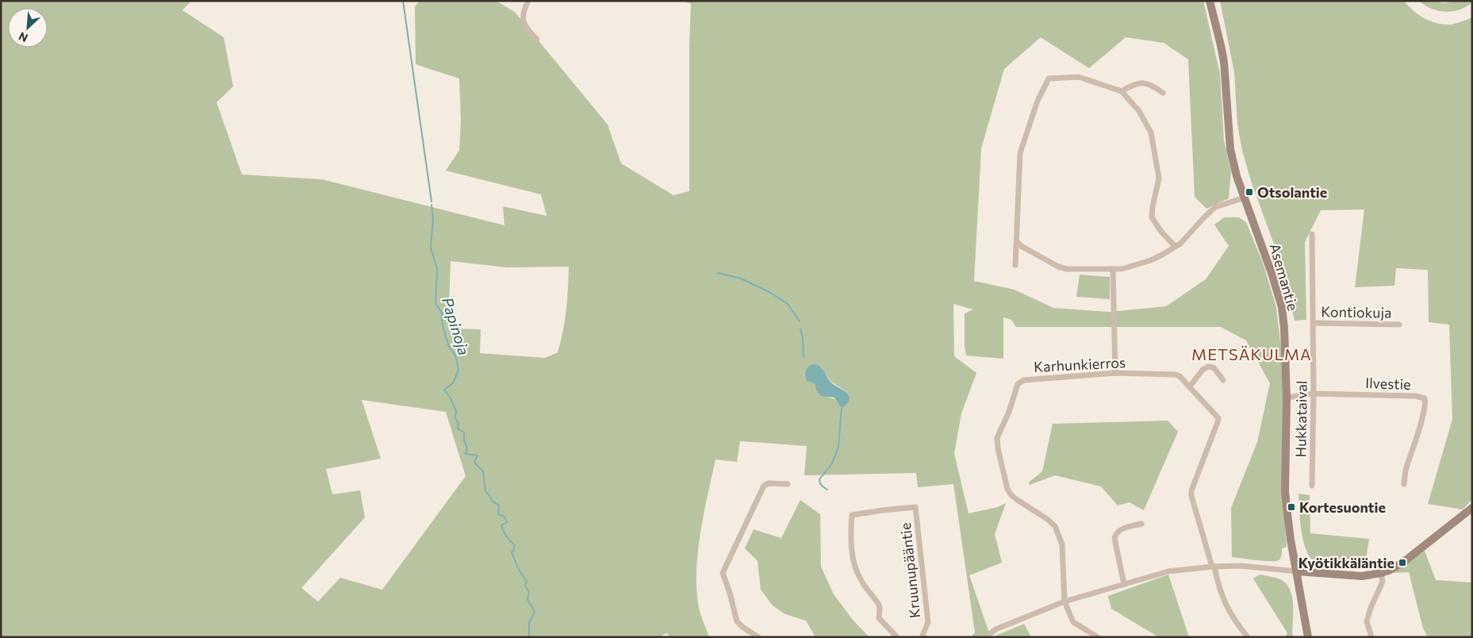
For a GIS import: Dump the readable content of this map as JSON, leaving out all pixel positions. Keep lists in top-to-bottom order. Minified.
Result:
{"streets":{"main road":["Asemantie"],"street":["Kontiokuja","Karhunkierros","Ilvestie","Hukkataival","Kruunupääntie"]},"crossings":[["Asemantie","Ilvestie"],["Kontiokuja","Hukkataival"],["Ilvestie","Hukkataival"]],"districts":["METSÄKULMA"],"water":["Papinoja"],"places":{"transit":["Otsolantie","Kortesuontie","Kyötikkäläntie"]},"north":"bottom left"}
